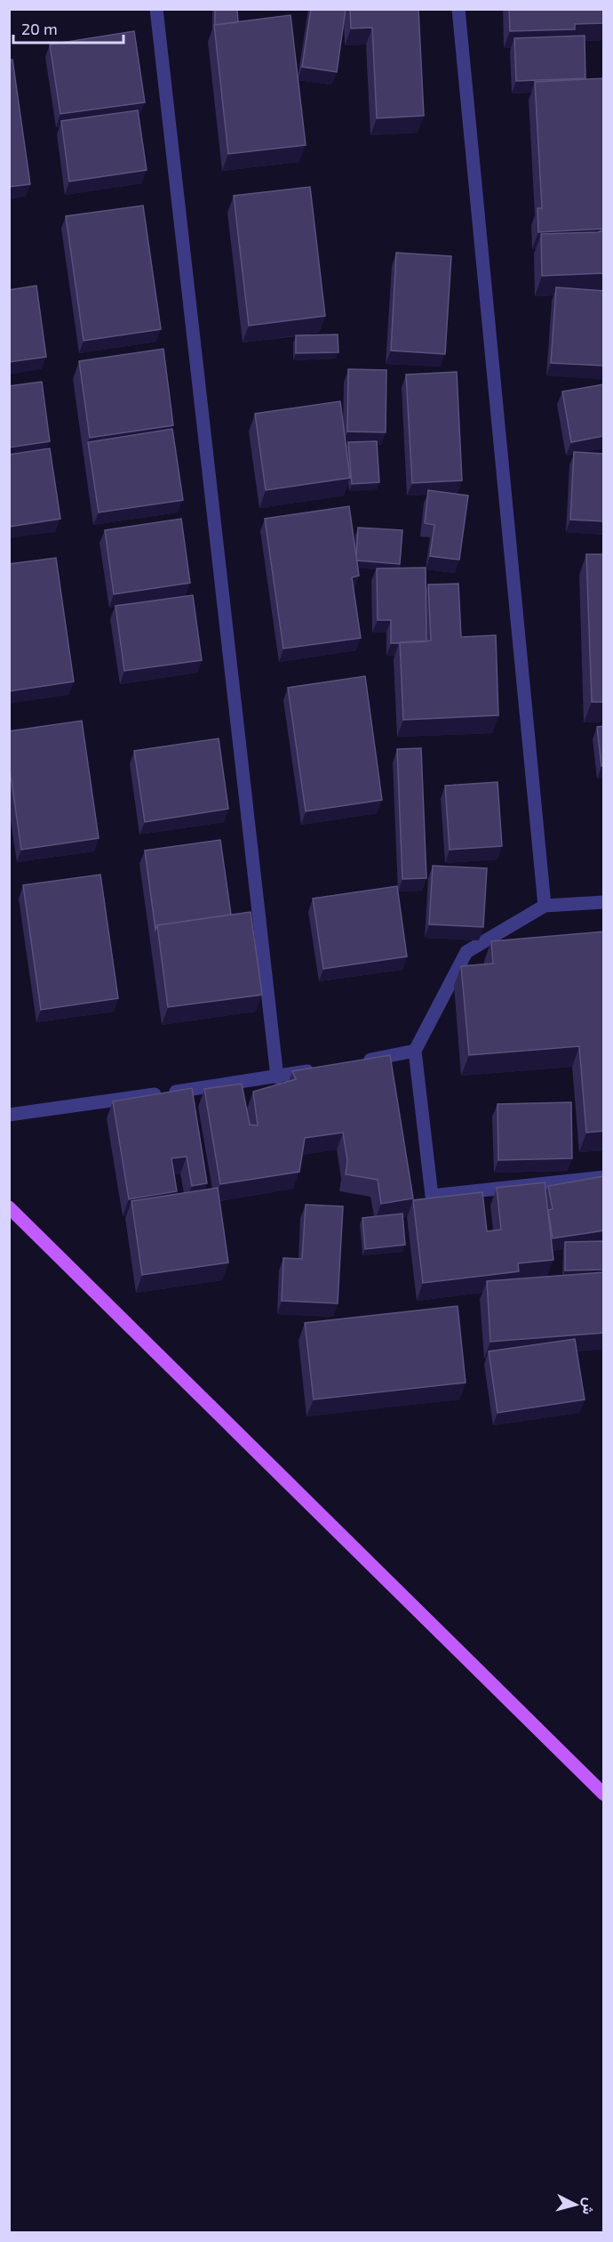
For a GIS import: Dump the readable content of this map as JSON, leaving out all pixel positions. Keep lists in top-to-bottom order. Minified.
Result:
{"scale_bar":"20 m","north":"right"}
